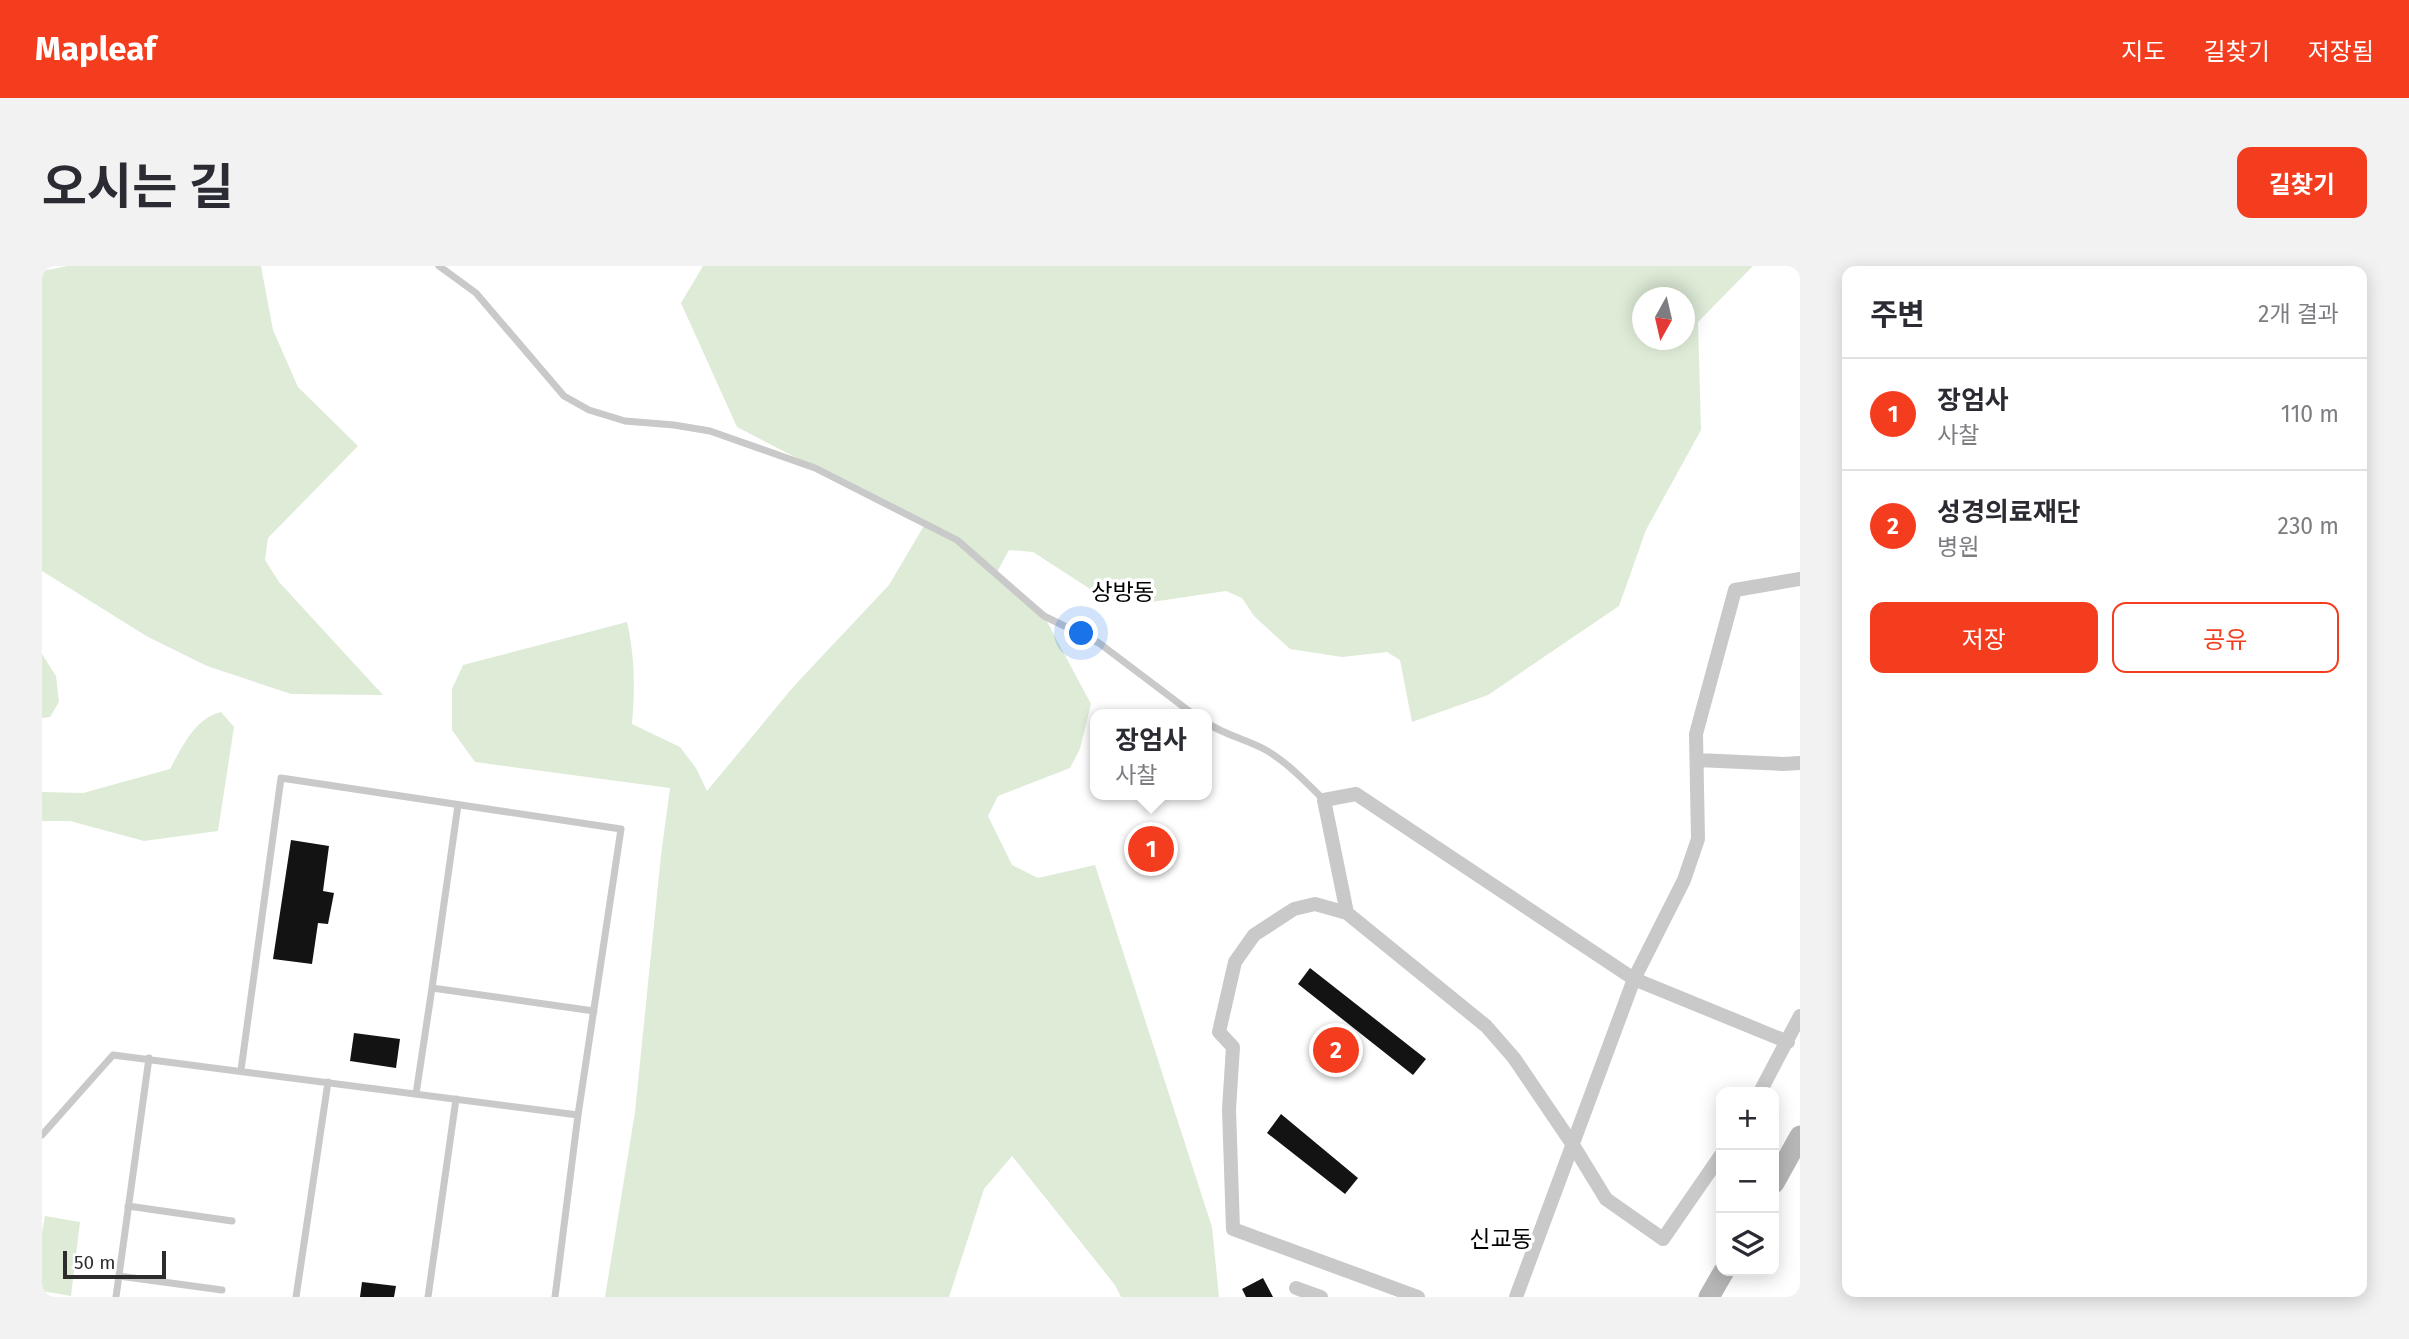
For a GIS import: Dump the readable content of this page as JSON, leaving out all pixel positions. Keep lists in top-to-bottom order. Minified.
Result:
{"districts":["상방동","신교동"],"scale_bar":"50 m","north":"bottom","page":{"header":"Mapleaf","nav":["지도","길찾기","저장됨"],"title":"오시는 길","buttons":["길찾기",["저장","공유"]],"heading":["주변","2개 결과"],"list":[{"mark":"1","name":"장엄사","note":"사찰","value":"110 m"},{"mark":"2","name":"성경의료재단","note":"병원","value":"230 m"}],"popup":["장엄사","사찰"],"pins":["1","2"],"map_buttons":["+","−"],"scale":"50 m"}}
